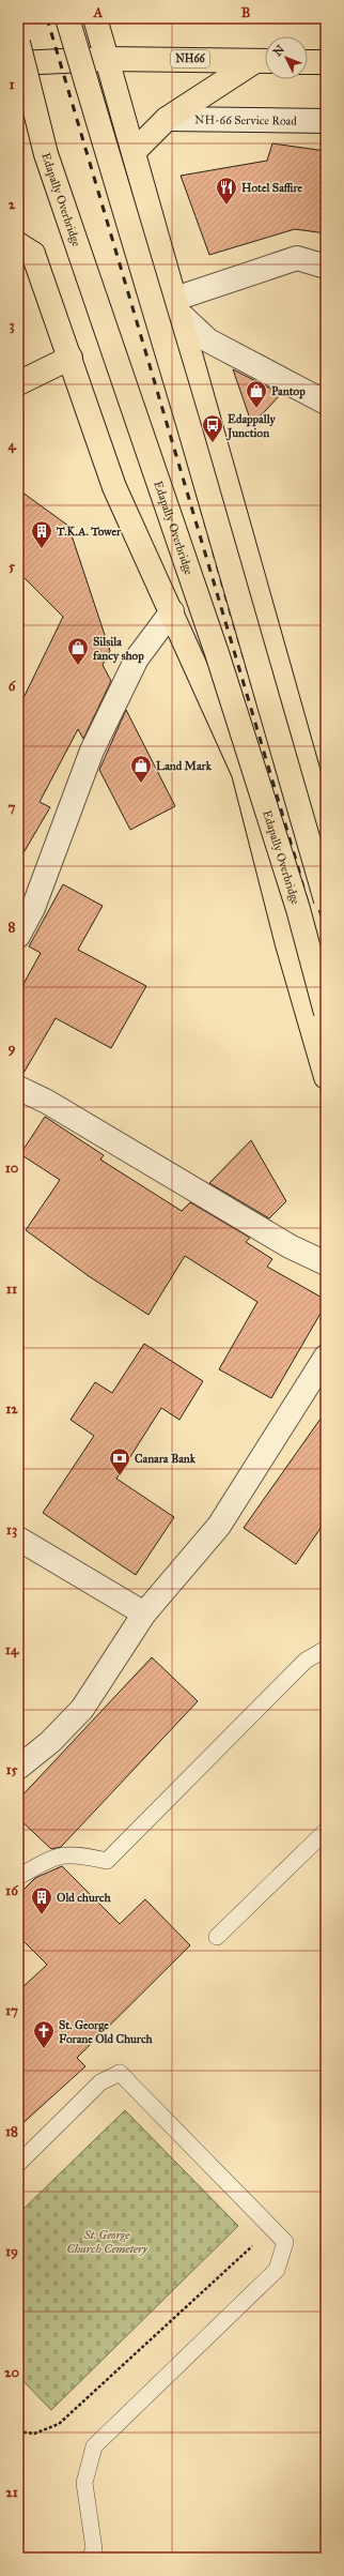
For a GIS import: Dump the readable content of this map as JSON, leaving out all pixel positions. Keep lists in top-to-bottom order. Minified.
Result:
{"streets":{"main road":["NH66","Edapally Overbridge"],"street":["NH-66 Service Road"]},"parks":["St. George Church Cemetery"],"places":{"restaurant":["Hotel Saffire"],"shop":["Pantop","Silsila fancy shop","Land Mark"],"bus stop":["Edappally Junction"],"building":["T.K.A. Tower","Old church"],"bank":["Canara Bank"],"church":["St. George Forane Old Church"]},"north":"top left","grid":{"columns":["A","B"],"rows":["1","2","3","4","5","6","7","8","9","10","11","12","13","14","15","16","17","18","19","20","21"]}}
